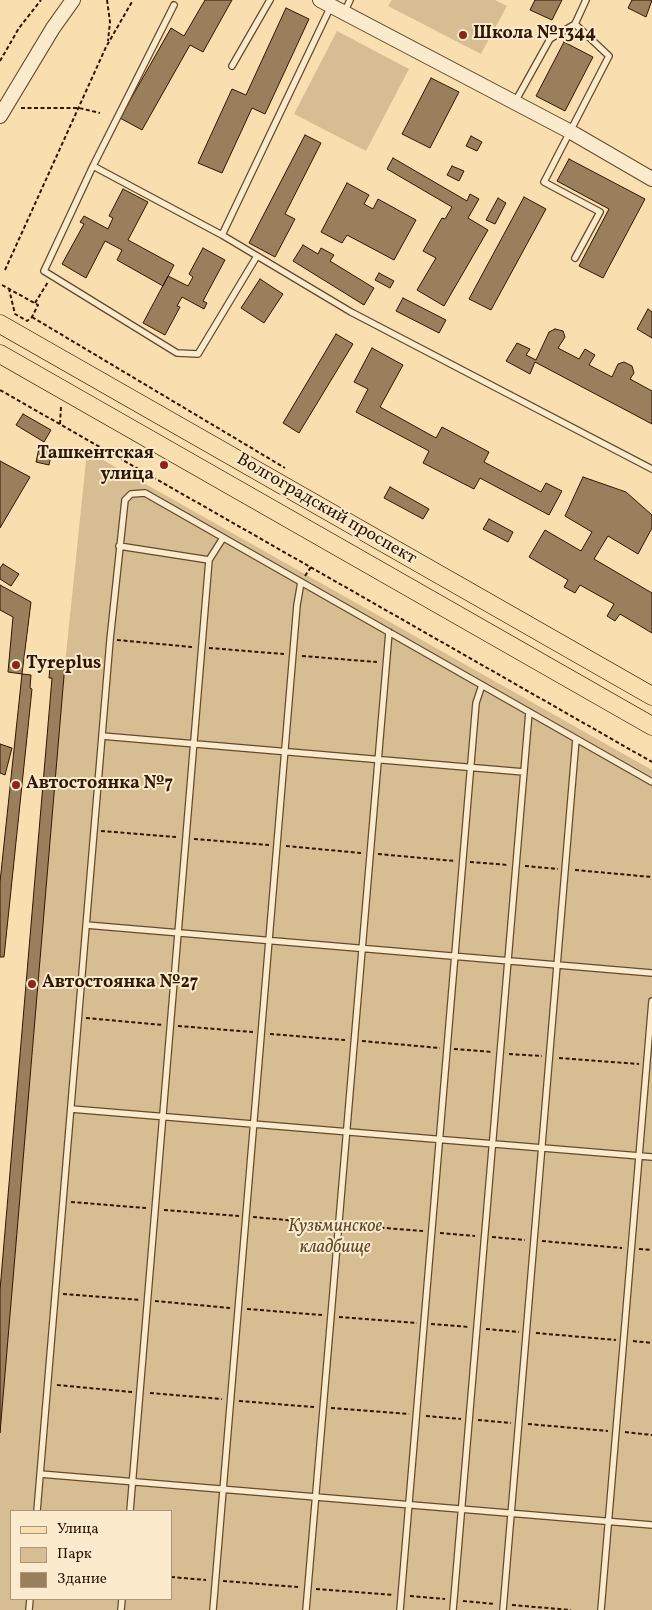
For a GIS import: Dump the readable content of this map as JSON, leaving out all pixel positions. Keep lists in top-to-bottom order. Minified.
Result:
{"streets":{"main road":["Волгоградский проспект"]},"parks":["Кузьминское кладбище"],"places":["Школа №1344","Ташкентская улица","Tyreplus","Автостоянка №7","Автостоянка №27"],"legend":["Улица","Парк","Здание"]}
